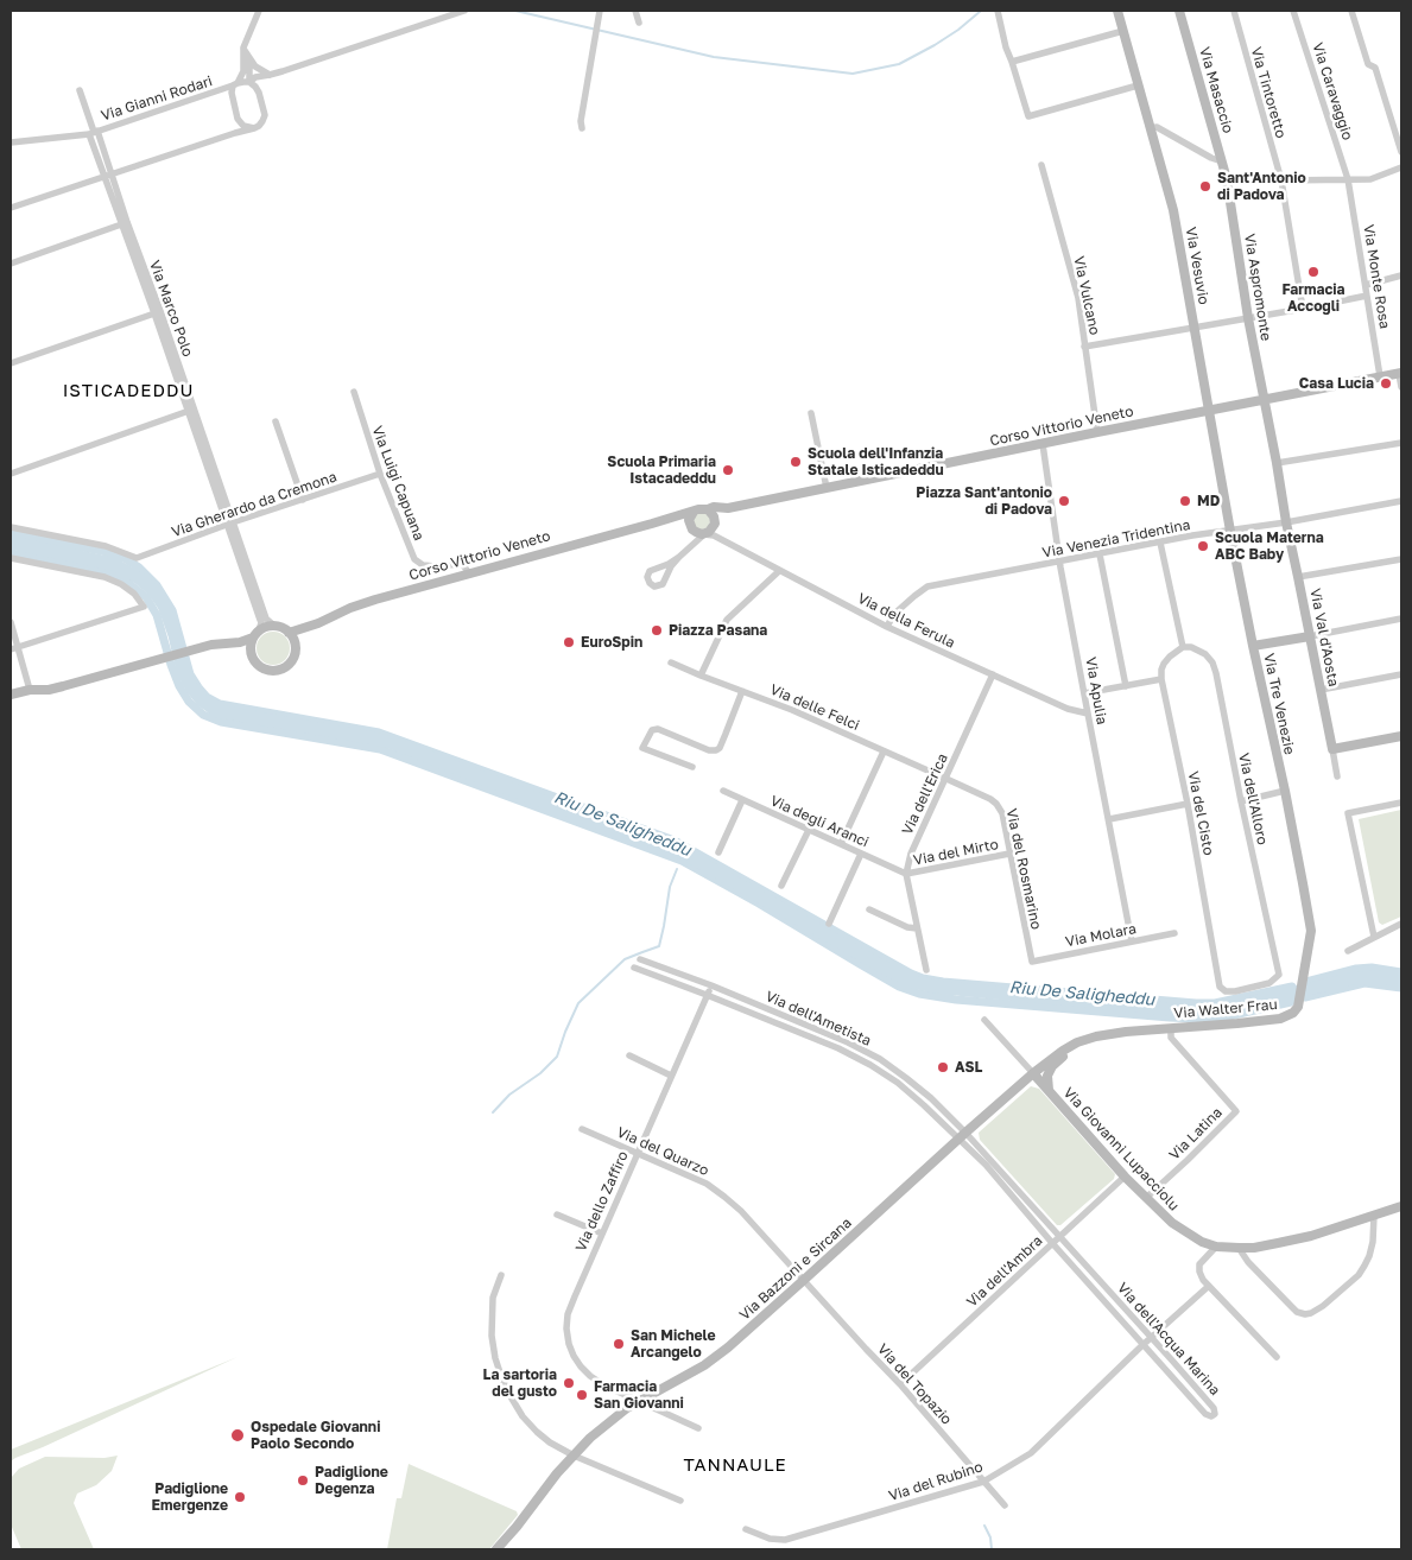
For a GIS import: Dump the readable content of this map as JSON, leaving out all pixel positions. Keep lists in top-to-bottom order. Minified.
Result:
{"streets":{"street":["Via Masaccio","Via Caravaggio","Via Tintoretto","Via Gianni Rodari","Via Vesuvio","Via Monte Rosa","Via Aspromonte","Via Vulcano","Via Marco Polo","Corso Vittorio Veneto","Via Luigi Capuana","Via Gherardo da Cremona","Via Venezia Tridentina","Via della Ferula","Via Val d'Aosta","Via Apulia","Via Tre Venezie","Via delle Felci","Via dell'Erica","Via dell'Alloro","Via del Cisto","Via degli Aranci","Via del Mirto","Via del Rosmarino","Via Molara","Via Walter Frau","Via dell'Ametista","Via Latina","Via Giovanni Lupacciolu","Via del Quarzo","Via dello Zaffiro","Via Bazzoni e Sircana","Via dell'Ambra","Via dell'Acqua Marina","Via del Topazio","Via del Rubino"]},"crossings":[["Via Masaccio","Via Aspromonte"],["Via Caravaggio","Via Monte Rosa"],["Via Gianni Rodari","Via Marco Polo"],["Via Vesuvio","Corso Vittorio Veneto"],["Via Vesuvio","Via Tre Venezie"],["Via Monte Rosa","Corso Vittorio Veneto"],["Via Aspromonte","Corso Vittorio Veneto"],["Via Aspromonte","Via Val d'Aosta"],["Via Vulcano","Corso Vittorio Veneto"],["Via Marco Polo","Corso Vittorio Veneto"],["Via Marco Polo","Via Gherardo da Cremona"],["Corso Vittorio Veneto","Via Luigi Capuana"],["Corso Vittorio Veneto","Via della Ferula"],["Corso Vittorio Veneto","Via Val d'Aosta"],["Corso Vittorio Veneto","Via Apulia"],["Corso Vittorio Veneto","Via Tre Venezie"],["Via Luigi Capuana","Via Gherardo da Cremona"],["Via Venezia Tridentina","Via della Ferula"],["Via Venezia Tridentina","Via Val d'Aosta"],["Via Venezia Tridentina","Via Apulia"],["Via Venezia Tridentina","Via Tre Venezie"],["Via della Ferula","Via Apulia"],["Via della Ferula","Via dell'Erica"],["Via Apulia","Via Molara"],["Via Tre Venezie","Via Walter Frau"],["Via delle Felci","Via dell'Erica"],["Via delle Felci","Via del Rosmarino"],["Via dell'Erica","Via degli Aranci"],["Via dell'Erica","Via del Mirto"],["Via dell'Erica","Via del Rosmarino"],["Via dell'Alloro","Via del Cisto"],["Via degli Aranci","Via del Mirto"],["Via del Mirto","Via del Rosmarino"],["Via del Rosmarino","Via Molara"],["Via Walter Frau","Via Latina"],["Via Walter Frau","Via Giovanni Lupacciolu"],["Via Walter Frau","Via Bazzoni e Sircana"],["Via dell'Ametista","Via dello Zaffiro"],["Via dell'Ametista","Via Bazzoni e Sircana"],["Via dell'Ametista","Via dell'Acqua Marina"],["Via Latina","Via Giovanni Lupacciolu"],["Via Giovanni Lupacciolu","Via Bazzoni e Sircana"],["Via Giovanni Lupacciolu","Via dell'Ambra"],["Via del Quarzo","Via dello Zaffiro"],["Via del Quarzo","Via Bazzoni e Sircana"],["Via del Quarzo","Via del Topazio"],["Via dello Zaffiro","Via Bazzoni e Sircana"],["Via Bazzoni e Sircana","Via dell'Acqua Marina"],["Via Bazzoni e Sircana","Via del Topazio"],["Via dell'Ambra","Via dell'Acqua Marina"],["Via dell'Ambra","Via del Topazio"],["Via dell'Acqua Marina","Via del Rubino"],["Via del Topazio","Via del Rubino"]],"districts":["ISTICADEDDU","TANNAULE"],"water":["Riu De Saligheddu"],"places":["Sant'Antonio di Padova","Farmacia Accogli","Casa Lucia","Scuola dell'Infanzia Statale Isticadeddu","Scuola Primaria Istacadeddu","Piazza Sant'antonio di Padova","MD","Scuola Materna ABC Baby","Piazza Pasana","EuroSpin","ASL","San Michele Arcangelo","La sartoria del gusto","Farmacia San Giovanni","Ospedale Giovanni Paolo Secondo","Padiglione Degenza","Padiglione Emergenze"]}
